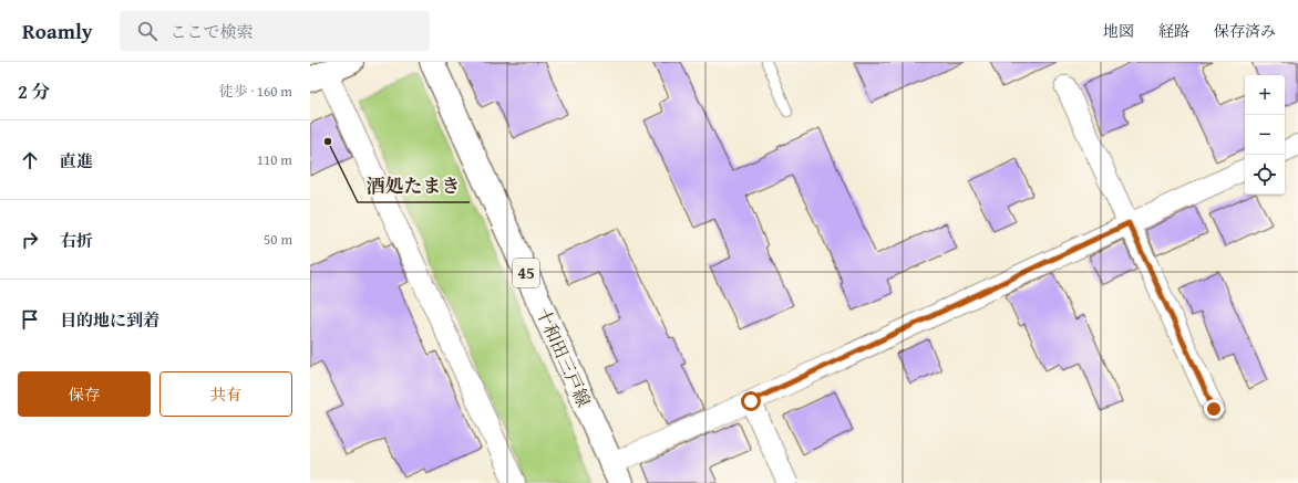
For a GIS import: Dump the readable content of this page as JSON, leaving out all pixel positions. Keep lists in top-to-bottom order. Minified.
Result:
{"streets":{"main road":["45","十和田三戸線"]},"places":["酒処たまき"],"page":{"header":"Roamly","search":"ここで検索","nav":["地図","経路","保存済み"],"heading":["2 分","徒歩 · 160 m"],"map_buttons":["+","−"],"list":[["直進","110 m"],["右折","50 m"],"目的地に到着"],"buttons":["保存","共有"]}}
